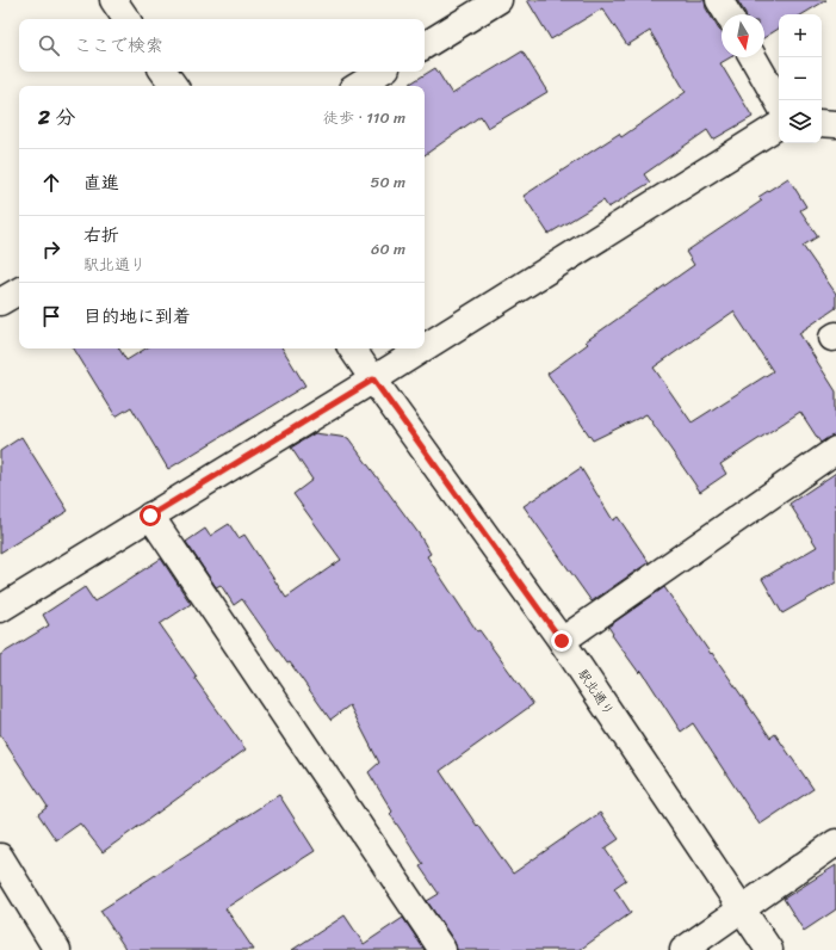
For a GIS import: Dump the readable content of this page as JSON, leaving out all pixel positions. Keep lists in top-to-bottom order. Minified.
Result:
{"streets":{"street":["駅北通り"]},"north":"bottom","page":{"map_buttons":["+","−"],"search":"ここで検索","heading":["2 分","徒歩 · 110 m"],"list":[["直進","50 m"],["右折","駅北通り","60 m"],"目的地に到着"]}}
